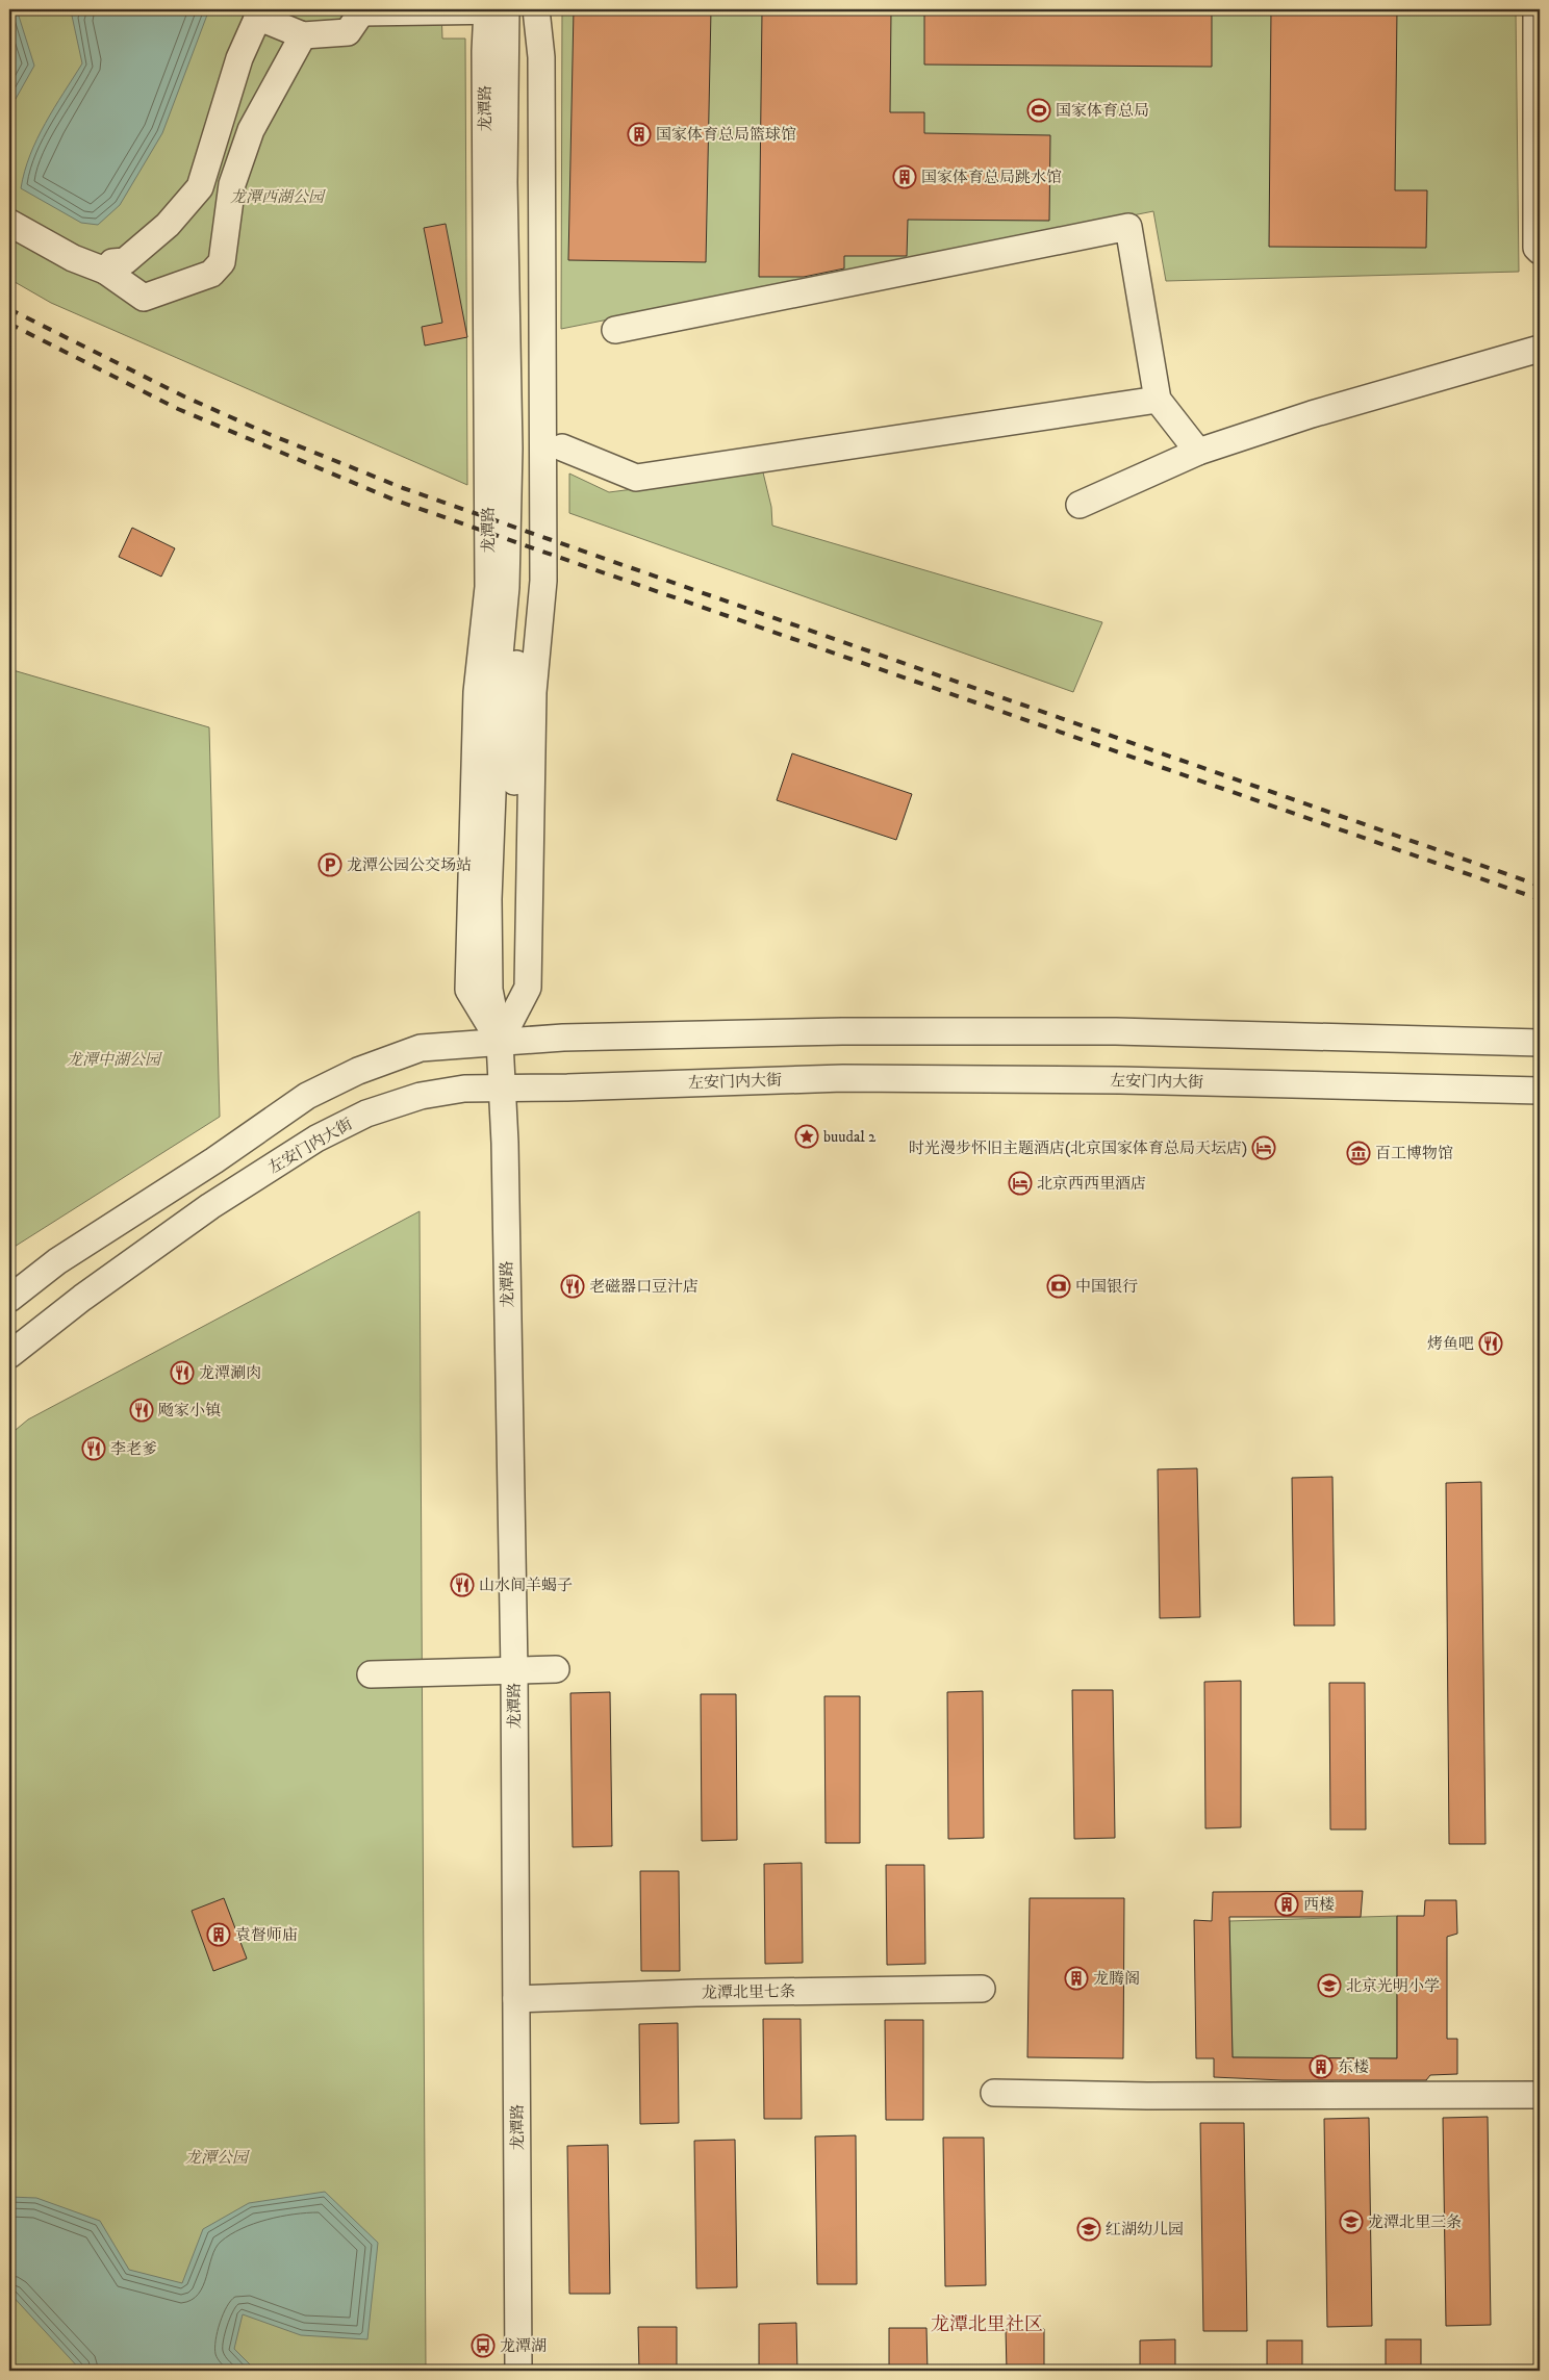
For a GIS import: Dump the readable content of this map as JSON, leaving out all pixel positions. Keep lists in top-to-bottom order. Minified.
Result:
{"streets":{"street":["龙潭路","左安门内大街","龙潭北里七条"]},"crossings":[["龙潭路","左安门内大街"],["龙潭路","龙潭北里七条"]],"districts":["龙潭北里社区"],"parks":["龙潭西湖公园","龙潭中湖公园","龙潭公园"],"places":{"sports":["国家体育总局"],"building":["国家体育总局篮球馆","国家体育总局跳水馆","西楼","袁督师庙","龙腾阁","东楼"],"parking":["龙潭公园公交场站"],"place":["buudal 2"],"hotel":["时光漫步怀旧主题酒店(北京国家体育总局天坛店)","北京西西里酒店"],"museum":["百工博物馆"],"restaurant":["老磁器口豆汁店","烤鱼吧","龙潭涮肉","飏家小镇","李老爹","山水间羊蝎子"],"bank":["中国银行"],"school or university":["北京光明小学","龙潭北里三条","红湖幼儿园"],"bus stop":["龙潭湖"]}}
